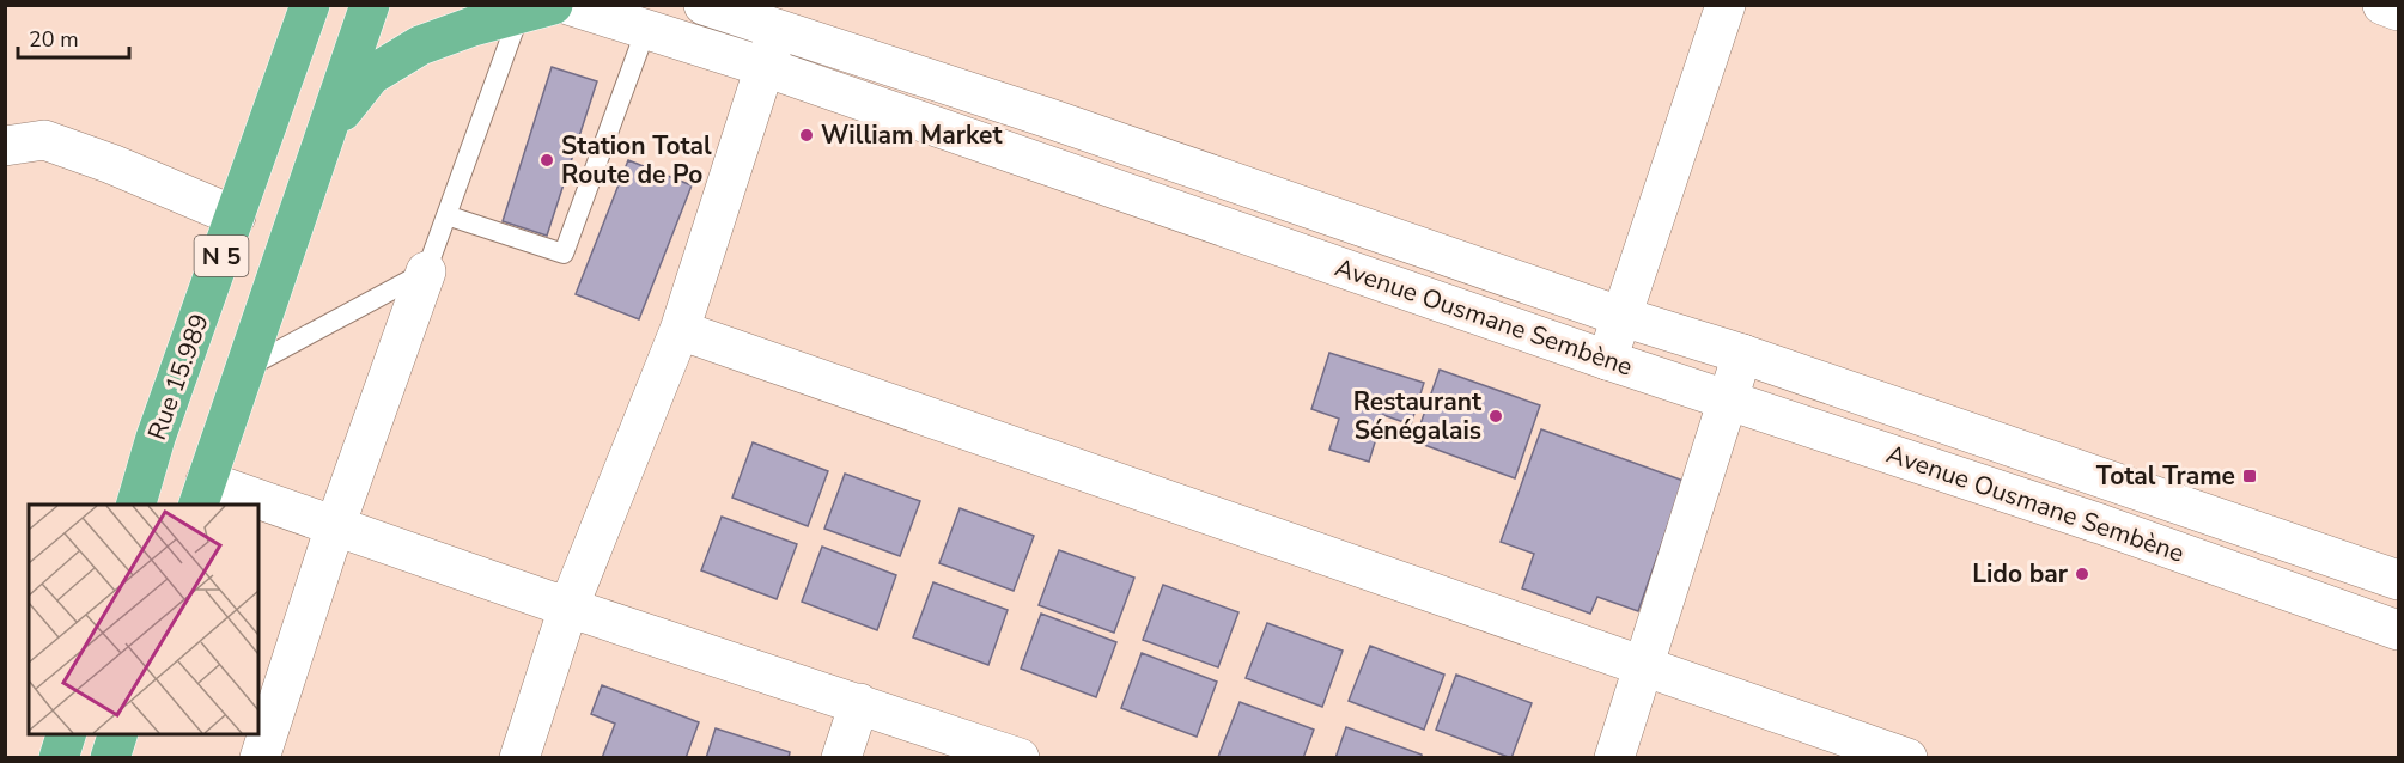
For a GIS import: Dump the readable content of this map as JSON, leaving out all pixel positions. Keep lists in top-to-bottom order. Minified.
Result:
{"streets":{"highway":["N 5","Rue 15.989"],"street":["Avenue Ousmane Sembène"]},"places":{"other":["William Market","Station Total Route de Po","Restaurant Sénégalais","Lido bar"],"transit":["Total Trame"]},"scale_bar":"20 m"}
